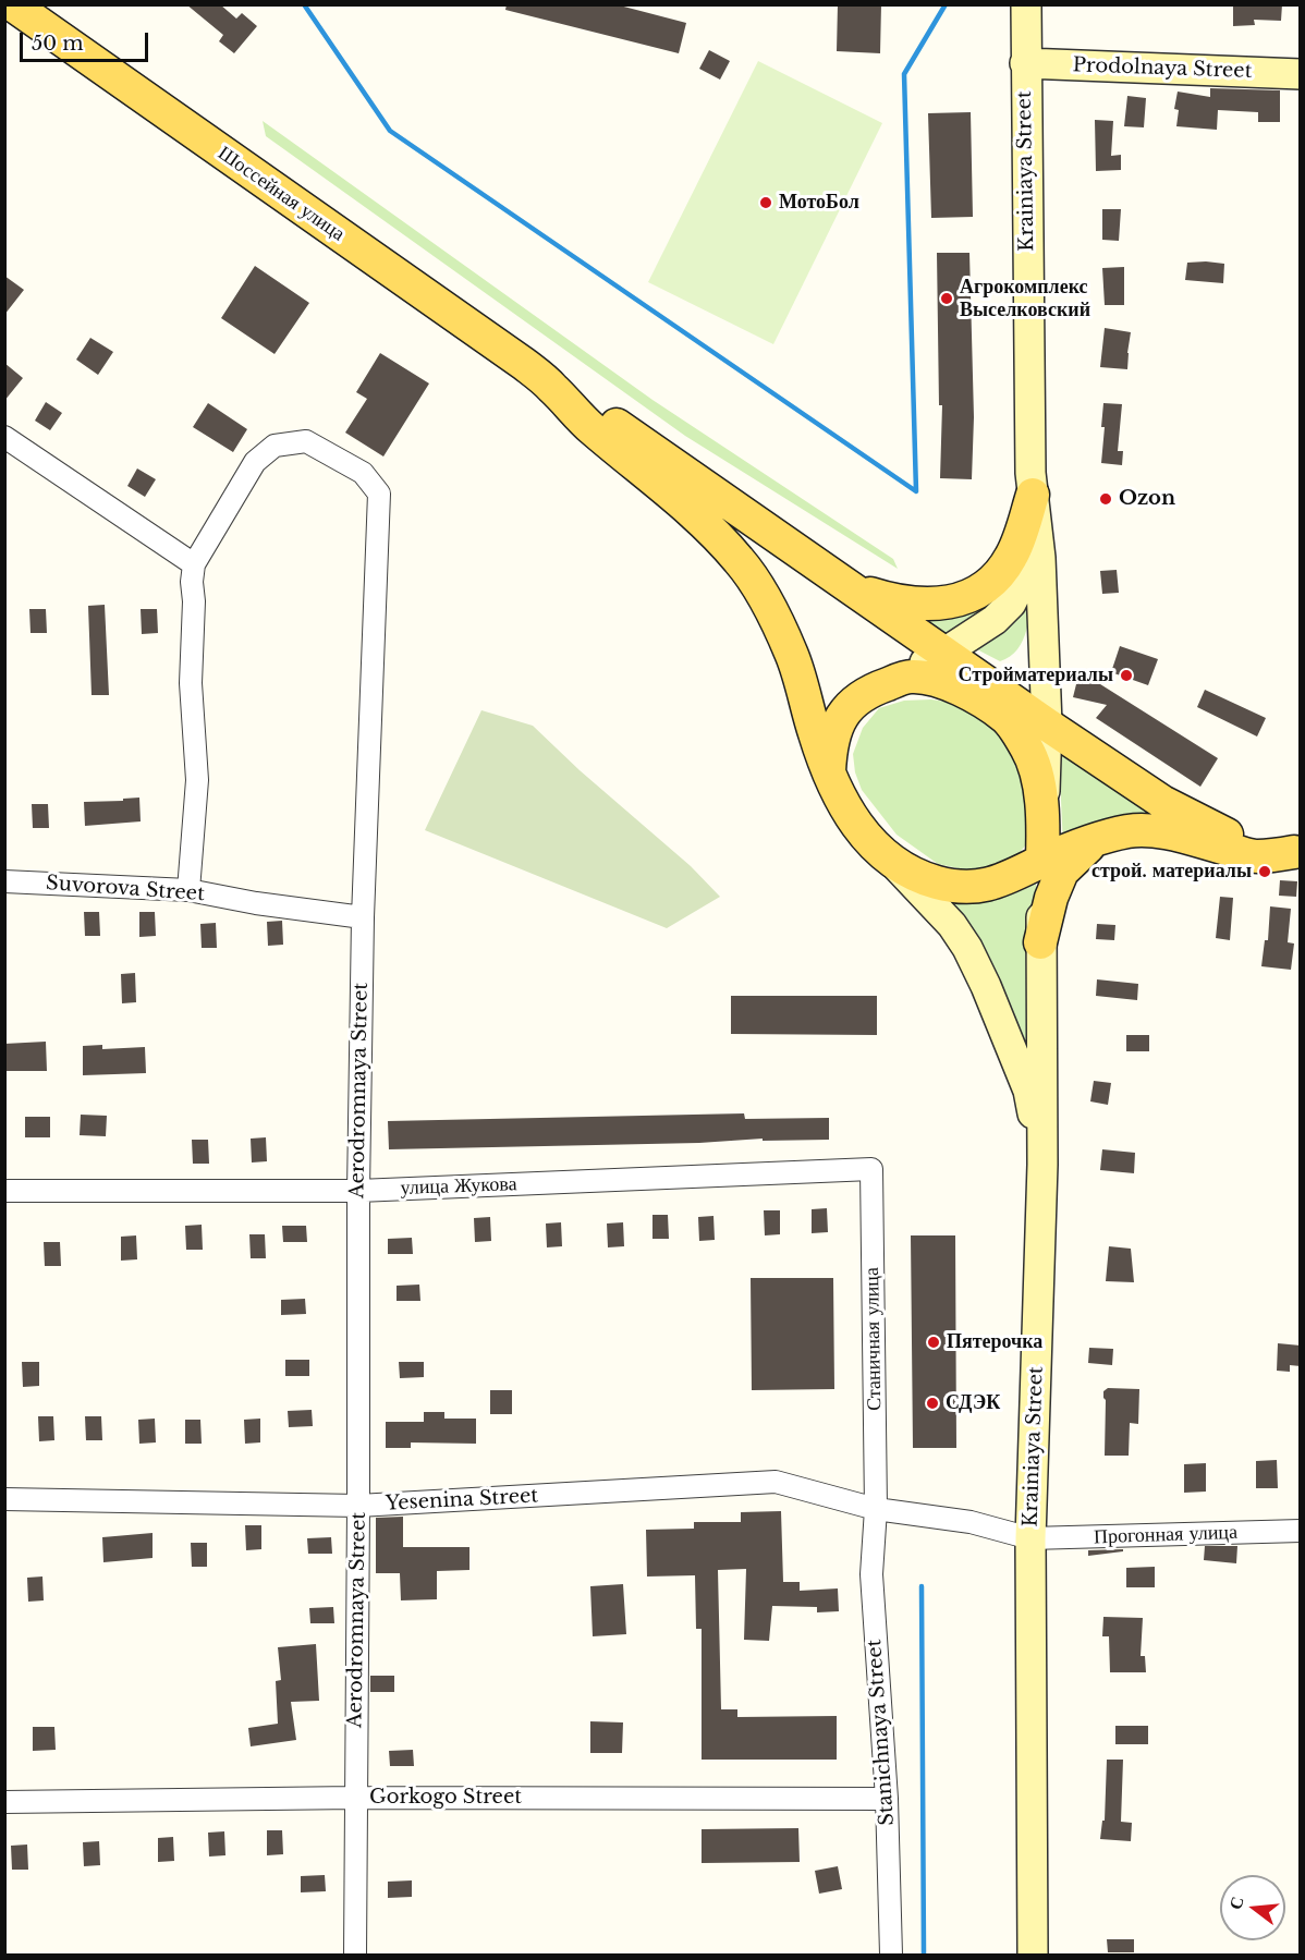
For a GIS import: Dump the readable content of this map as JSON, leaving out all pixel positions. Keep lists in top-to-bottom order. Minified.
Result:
{"streets":{"main road":["Prodolnaya Street","Krainiaya Street","Шоссейная улица"],"street":["Suvorova Street","Aerodromnaya Street","улица Жукова","Станичная улица","Yesenina Street","Прогонная улица","Stanichnaya Street","Gorkogo Street"]},"crossings":[["Prodolnaya Street","Krainiaya Street"],["Krainiaya Street","Yesenina Street"],["Krainiaya Street","Прогонная улица"],["Suvorova Street","Aerodromnaya Street"],["Aerodromnaya Street","улица Жукова"],["Aerodromnaya Street","Yesenina Street"],["Aerodromnaya Street","Gorkogo Street"],["улица Жукова","Станичная улица"],["Станичная улица","Yesenina Street"],["Станичная улица","Stanichnaya Street"],["Yesenina Street","Прогонная улица"],["Yesenina Street","Stanichnaya Street"],["Stanichnaya Street","Gorkogo Street"]],"places":["МотоБол","Агрокомплекс Выселковский","Ozon","Стройматериалы","строй. материалы","Пятерочка","СДЭК"],"scale_bar":"50 m","north":"left"}
